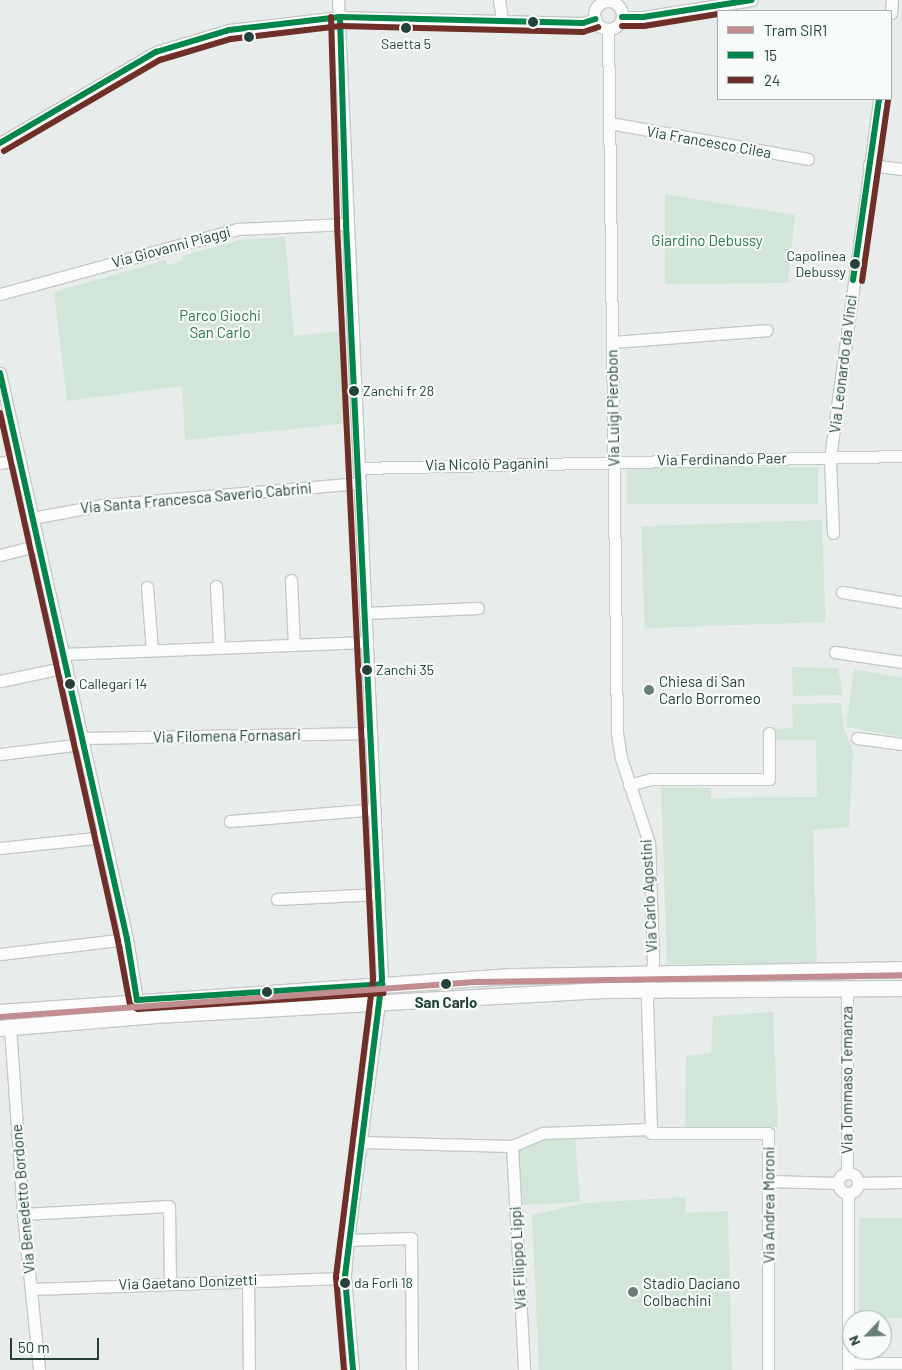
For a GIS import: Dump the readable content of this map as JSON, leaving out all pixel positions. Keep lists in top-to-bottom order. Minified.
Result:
{"streets":{"street":["Via Francesco Cilea","Via Giovanni Piaggi","Via Leonardo da Vinci","Via Luigi Pierobon","Via Ferdinando Paer","Via Nicolò Paganini","Via Santa Francesca Saverio Cabrini","Via Filomena Fornasari","Via Carlo Agostini","Via Tommaso Temanza","Via Benedetto Bordone","Via Andrea Moroni","Via Filippo Lippi","Via Gaetano Donizetti"]},"crossings":[["Via Francesco Cilea","Via Luigi Pierobon"],["Via Leonardo da Vinci","Via Ferdinando Paer"],["Via Luigi Pierobon","Via Ferdinando Paer"],["Via Luigi Pierobon","Via Nicolò Paganini"],["Via Luigi Pierobon","Via Carlo Agostini"],["Via Ferdinando Paer","Via Nicolò Paganini"],["Via Carlo Agostini","Via Filippo Lippi"],["Via Benedetto Bordone","Via Gaetano Donizetti"]],"parks":["Giardino Debussy","Parco Giochi San Carlo"],"places":["Saetta 5","Capolinea Debussy","Zanchi fr 28","Zanchi 35","Callegari 14","Chiesa di San Carlo Borromeo","San Carlo","da Forlì 18","Stadio Daciano Colbachini"],"lines":["transit line 15","transit line 24","tram line SIR1"],"legend":["Tram SIR1","15","24"],"scale_bar":"50 m","north":"bottom left"}
